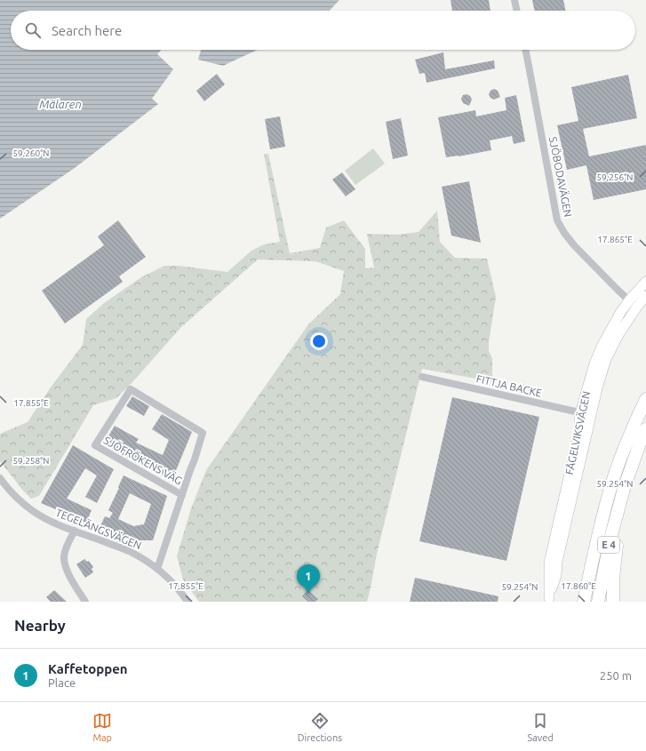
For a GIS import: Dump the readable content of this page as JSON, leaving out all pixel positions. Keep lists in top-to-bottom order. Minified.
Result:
{"streets":{"highway":["E 4"],"main road":["FÅGELVIKSVÄGEN"],"street":["SJÖBODAVÄGEN","FITTJA BACKE","SJÖFRÖKENS VÄG","TEGELÄNGSVÄGEN"]},"crossings":[["SJÖBODAVÄGEN","FÅGELVIKSVÄGEN"],["FITTJA BACKE","FÅGELVIKSVÄGEN"]],"water":["Mälaren"],"page":{"search":"Search here","pins":"1","heading":"Nearby","list":[{"mark":"1","name":"Kaffetoppen","note":"Place","value":"250 m"}],"nav":["Map","Directions","Saved"]},"coordinates":["59.260°N","59.256°N","17.865°E","17.855°E","59.258°N","59.254°N","17.860°E"]}
